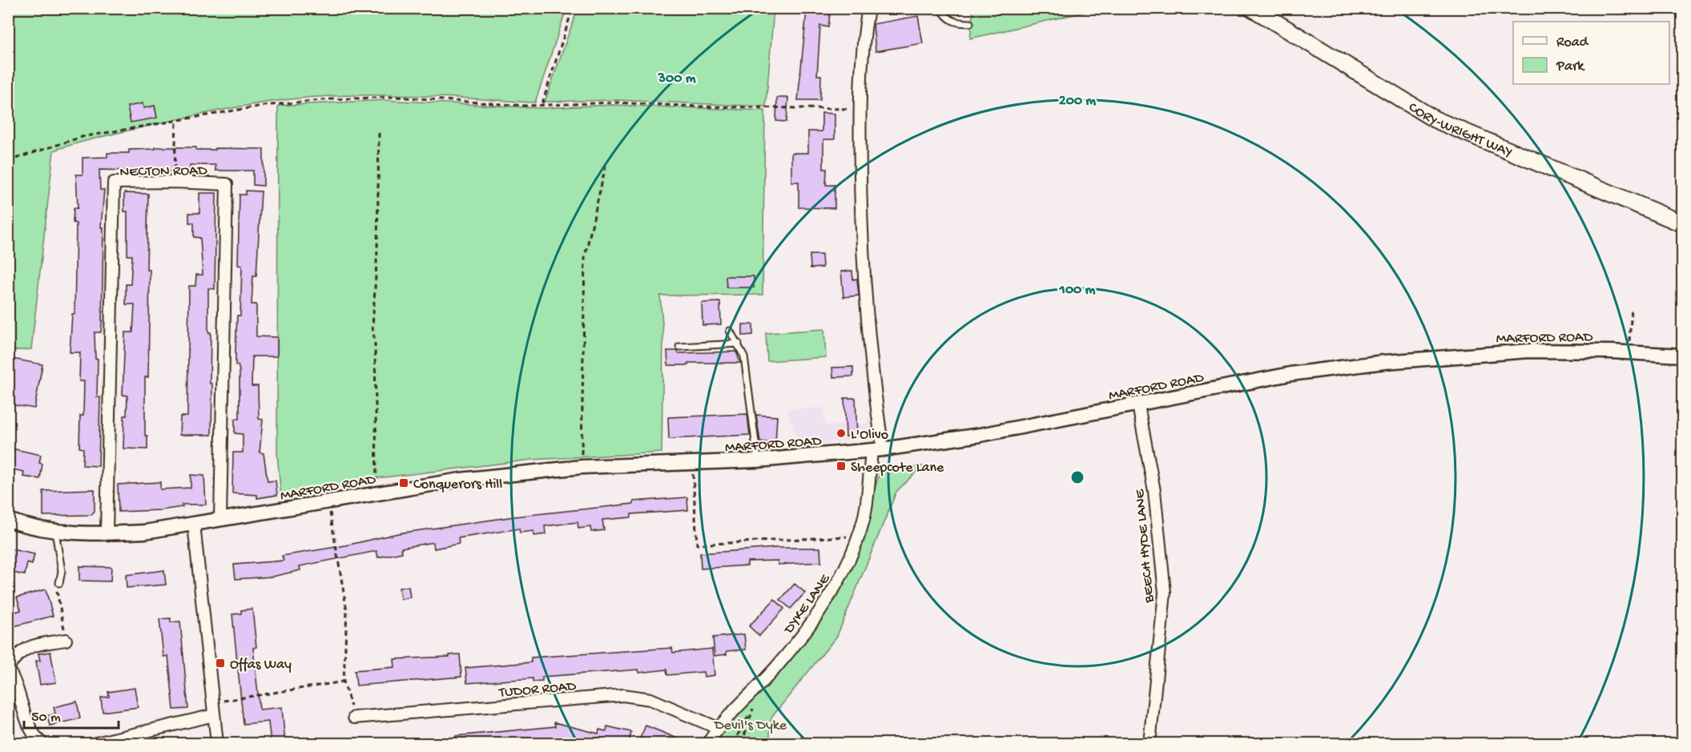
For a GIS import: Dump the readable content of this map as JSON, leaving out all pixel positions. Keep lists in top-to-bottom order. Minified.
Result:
{"streets":{"main road":["CORY-WRIGHT WAY"],"street":["NECTON ROAD","MARFORD ROAD","BEECH HYDE LANE","DYKE LANE","TUDOR ROAD"]},"crossings":[["NECTON ROAD","MARFORD ROAD"],["MARFORD ROAD","BEECH HYDE LANE"],["MARFORD ROAD","DYKE LANE"],["DYKE LANE","TUDOR ROAD"]],"parks":["Devil's Dyke"],"places":{"other":["L'Olivo"],"transit":["Sheepcote Lane","Conquerors Hill","Offas Way"]},"legend":["Road","Park"],"scale_bar":"50 m","rings":["300 m","200 m","100 m"]}
